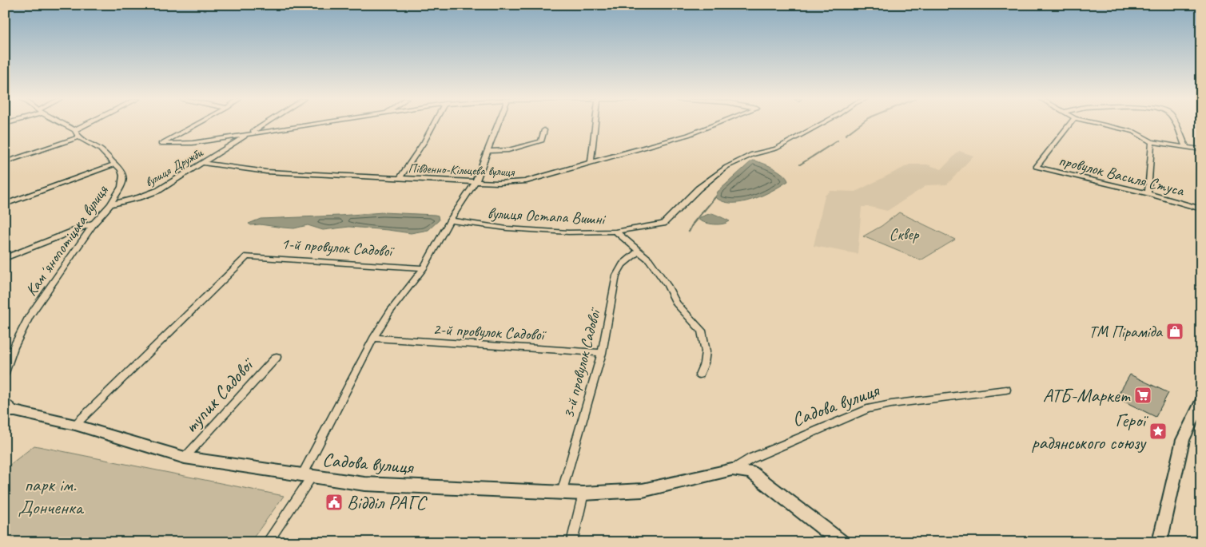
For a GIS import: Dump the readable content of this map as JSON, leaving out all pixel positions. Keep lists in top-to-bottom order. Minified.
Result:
{"streets":{"main road":["Садова вулиця"],"street":["вулиця Дружби","Південно-Кільцева вулиця","провулок Василя Стуса","вулиця Остапа Вишні","Камʼянопотіцька вулиця","1-й провулок Садової","2-й провулок Садової","3-й провулок Садової","тупик Садової"]},"crossings":[["вулиця Дружби","Південно-Кільцева вулиця"],["вулиця Дружби","Камʼянопотіцька вулиця"],["1-й провулок Садової","Садова вулиця"],["2-й провулок Садової","3-й провулок Садової"],["3-й провулок Садової","Садова вулиця"],["тупик Садової","Садова вулиця"]],"parks":["Сквер","парк ім. Донченка"],"places":{"shop":["ТМ Піраміда"],"supermarket":["АТБ-Маркет"],"place":["Герої радянського союзу"],"public building":["Відділ РАГС"]}}
